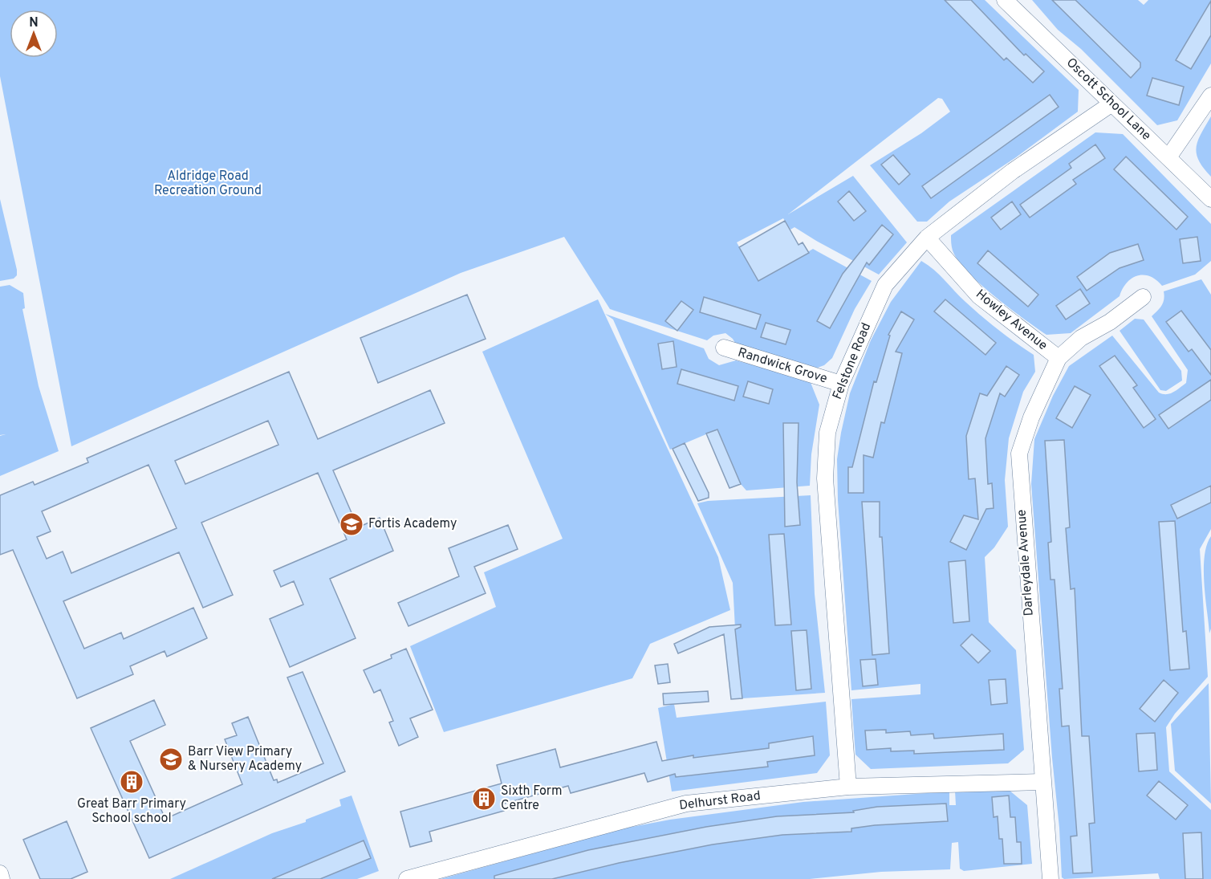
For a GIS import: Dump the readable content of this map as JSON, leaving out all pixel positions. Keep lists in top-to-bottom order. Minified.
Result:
{"streets":{"street":["Oscott School Lane","Howley Avenue","Felstone Road","Randwick Grove","Darleydale Avenue","Delhurst Road"]},"crossings":[["Oscott School Lane","Felstone Road"],["Howley Avenue","Felstone Road"],["Howley Avenue","Darleydale Avenue"],["Felstone Road","Randwick Grove"],["Felstone Road","Delhurst Road"],["Darleydale Avenue","Delhurst Road"]],"parks":["Aldridge Road Recreation Ground"],"places":{"school or university":["Fortis Academy","Barr View Primary & Nursery Academy"],"building":["Great Barr Primary School school","Sixth Form Centre"]},"north":"top"}
